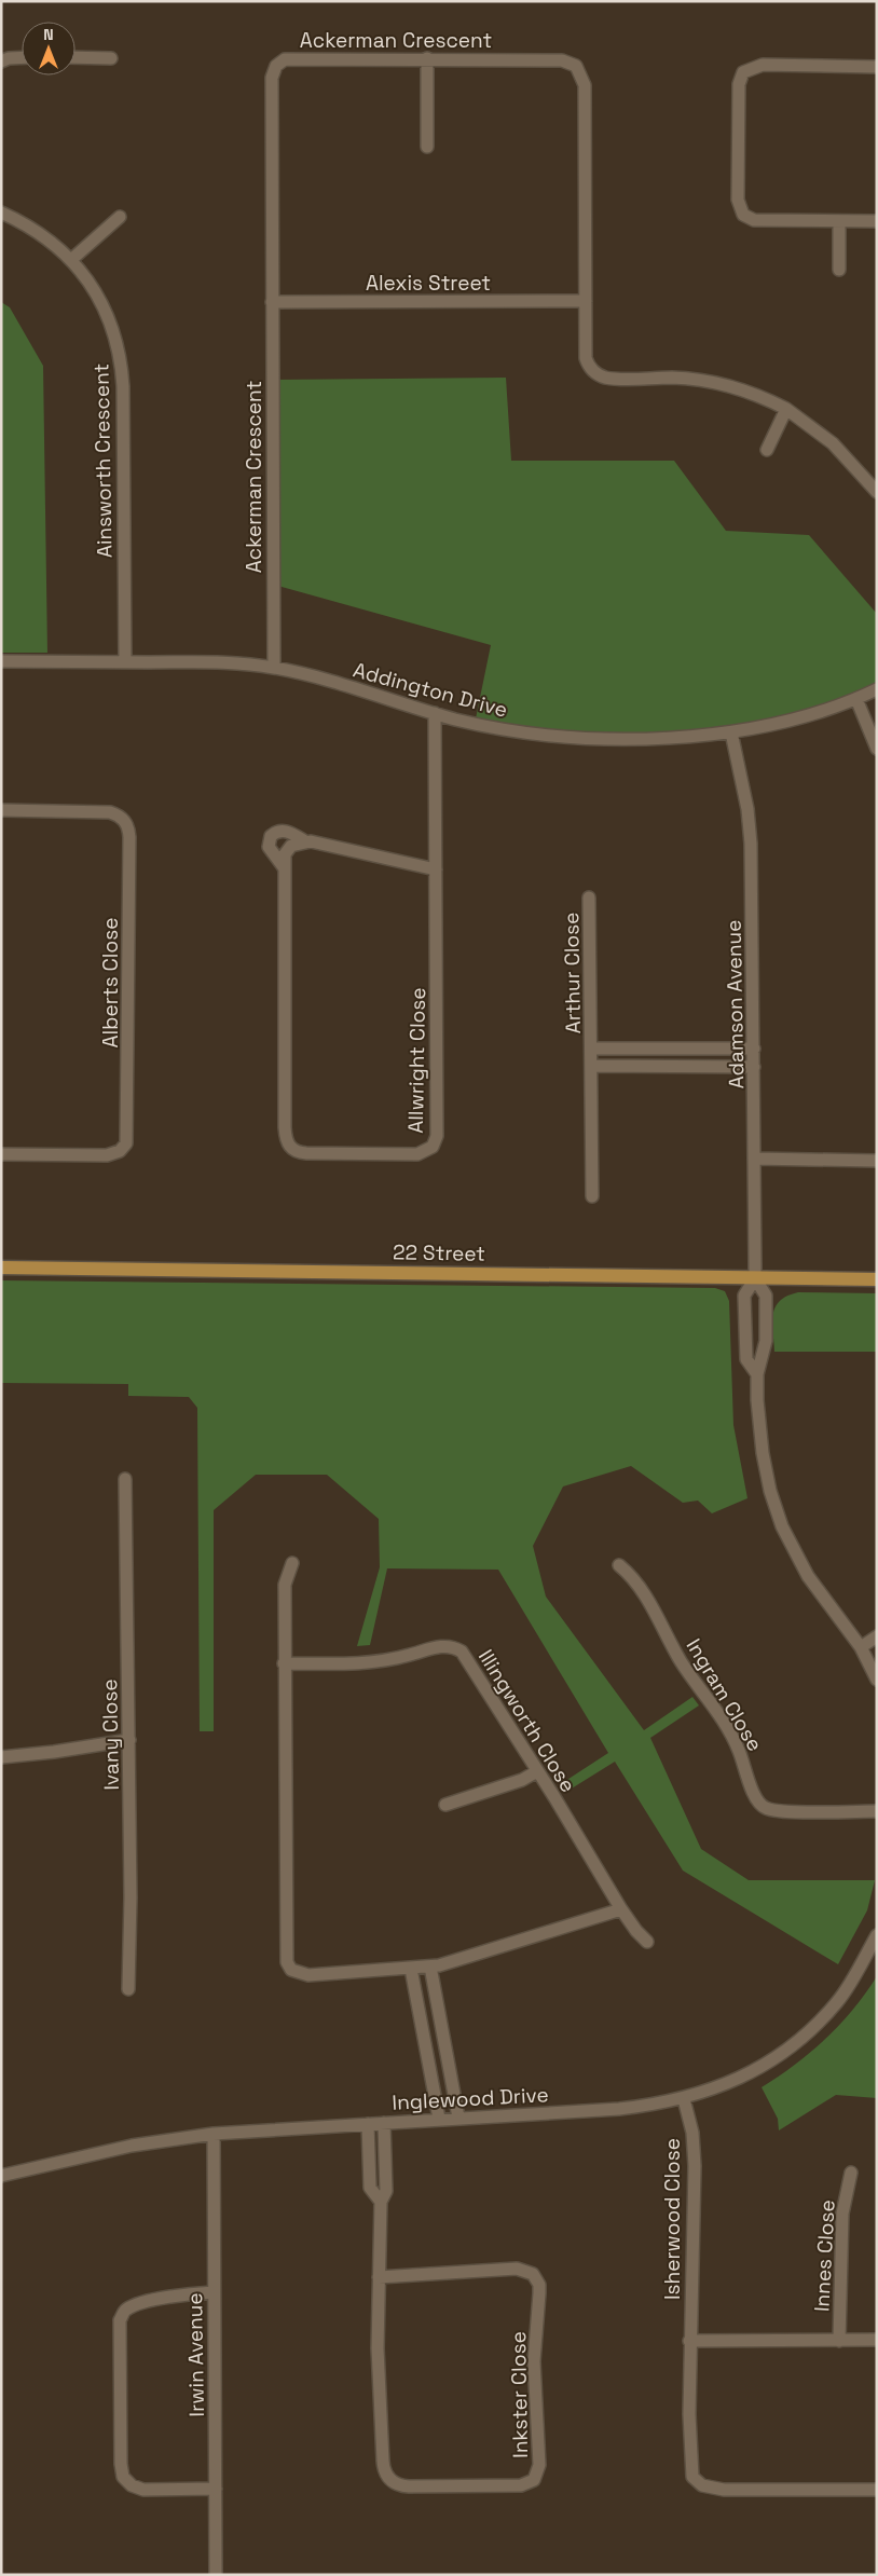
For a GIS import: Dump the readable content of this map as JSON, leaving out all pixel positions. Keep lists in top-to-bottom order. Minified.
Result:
{"streets":{"main road":["22 Street"],"street":["Ackerman Crescent","Alexis Street","Ainsworth Crescent","Addington Drive","Arthur Close","Alberts Close","Adamson Avenue","Allwright Close","Ingram Close","Illingworth Close","Ivany Close","Inglewood Drive","Isherwood Close","Innes Close","Irwin Avenue","Inkster Close"]},"crossings":[["Ackerman Crescent","Alexis Street"],["Ackerman Crescent","Addington Drive"],["Ainsworth Crescent","Addington Drive"],["Addington Drive","Adamson Avenue"],["Addington Drive","Allwright Close"],["Arthur Close","Adamson Avenue"],["Adamson Avenue","22 Street"],["Inglewood Drive","Isherwood Close"],["Inglewood Drive","Irwin Avenue"],["Inglewood Drive","Inkster Close"]],"north":"top"}
